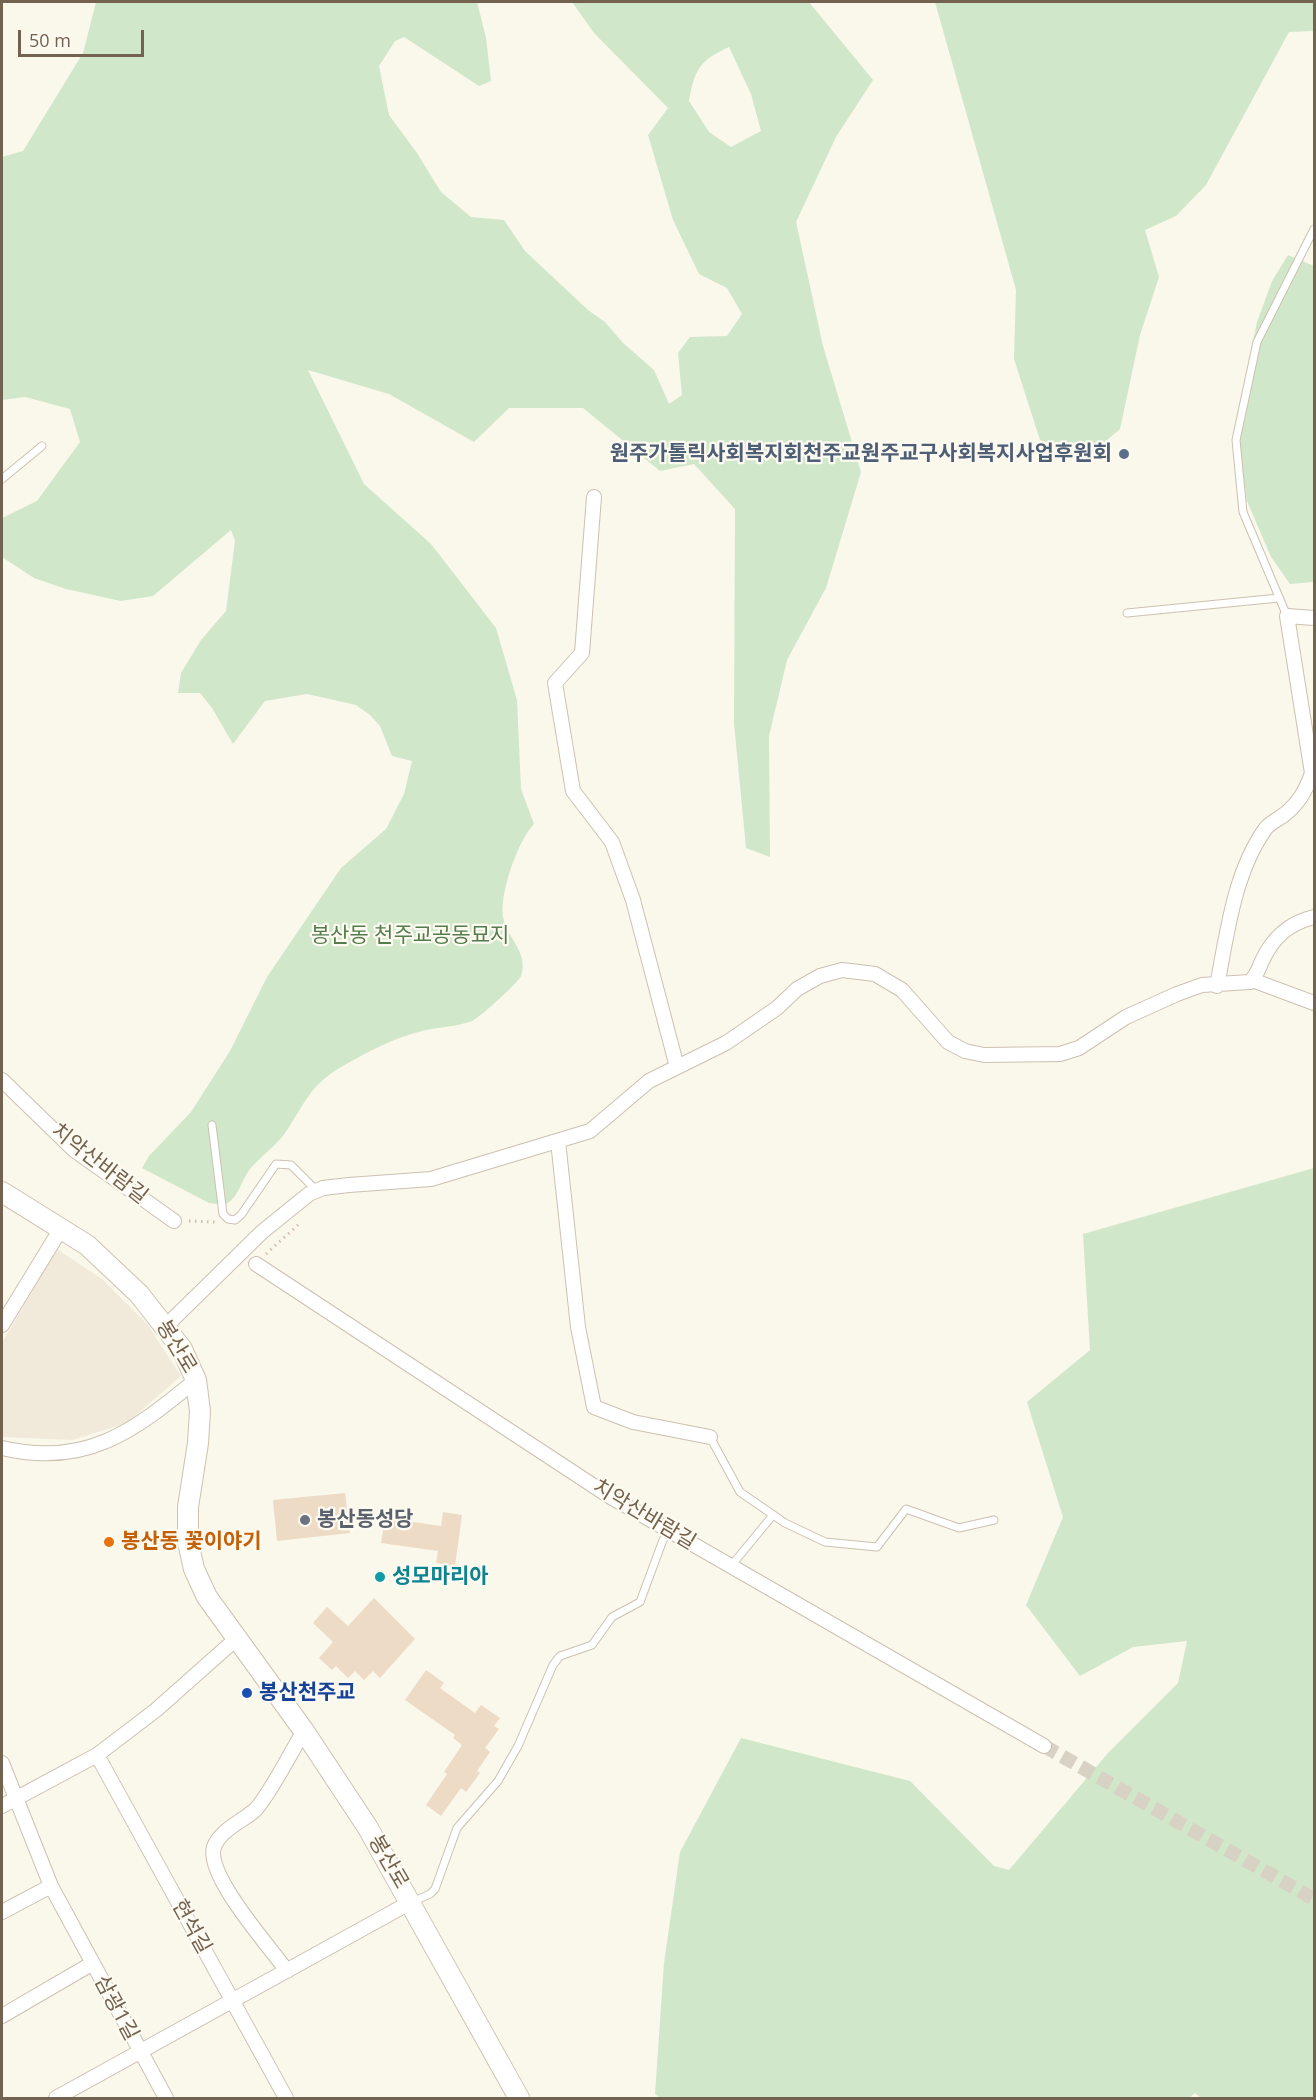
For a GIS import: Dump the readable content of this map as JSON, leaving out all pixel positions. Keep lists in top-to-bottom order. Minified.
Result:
{"streets":{"street":["치악산바람길","봉산로","현석길","삼광1길"]},"parks":["봉산동 천주교공동묘지"],"places":["원주가톨릭사회복지회천주교원주교구사회복지사업후원회","봉산동성당","봉산동 꽃이야기","성모마리아","봉산천주교"],"scale_bar":"50 m"}
